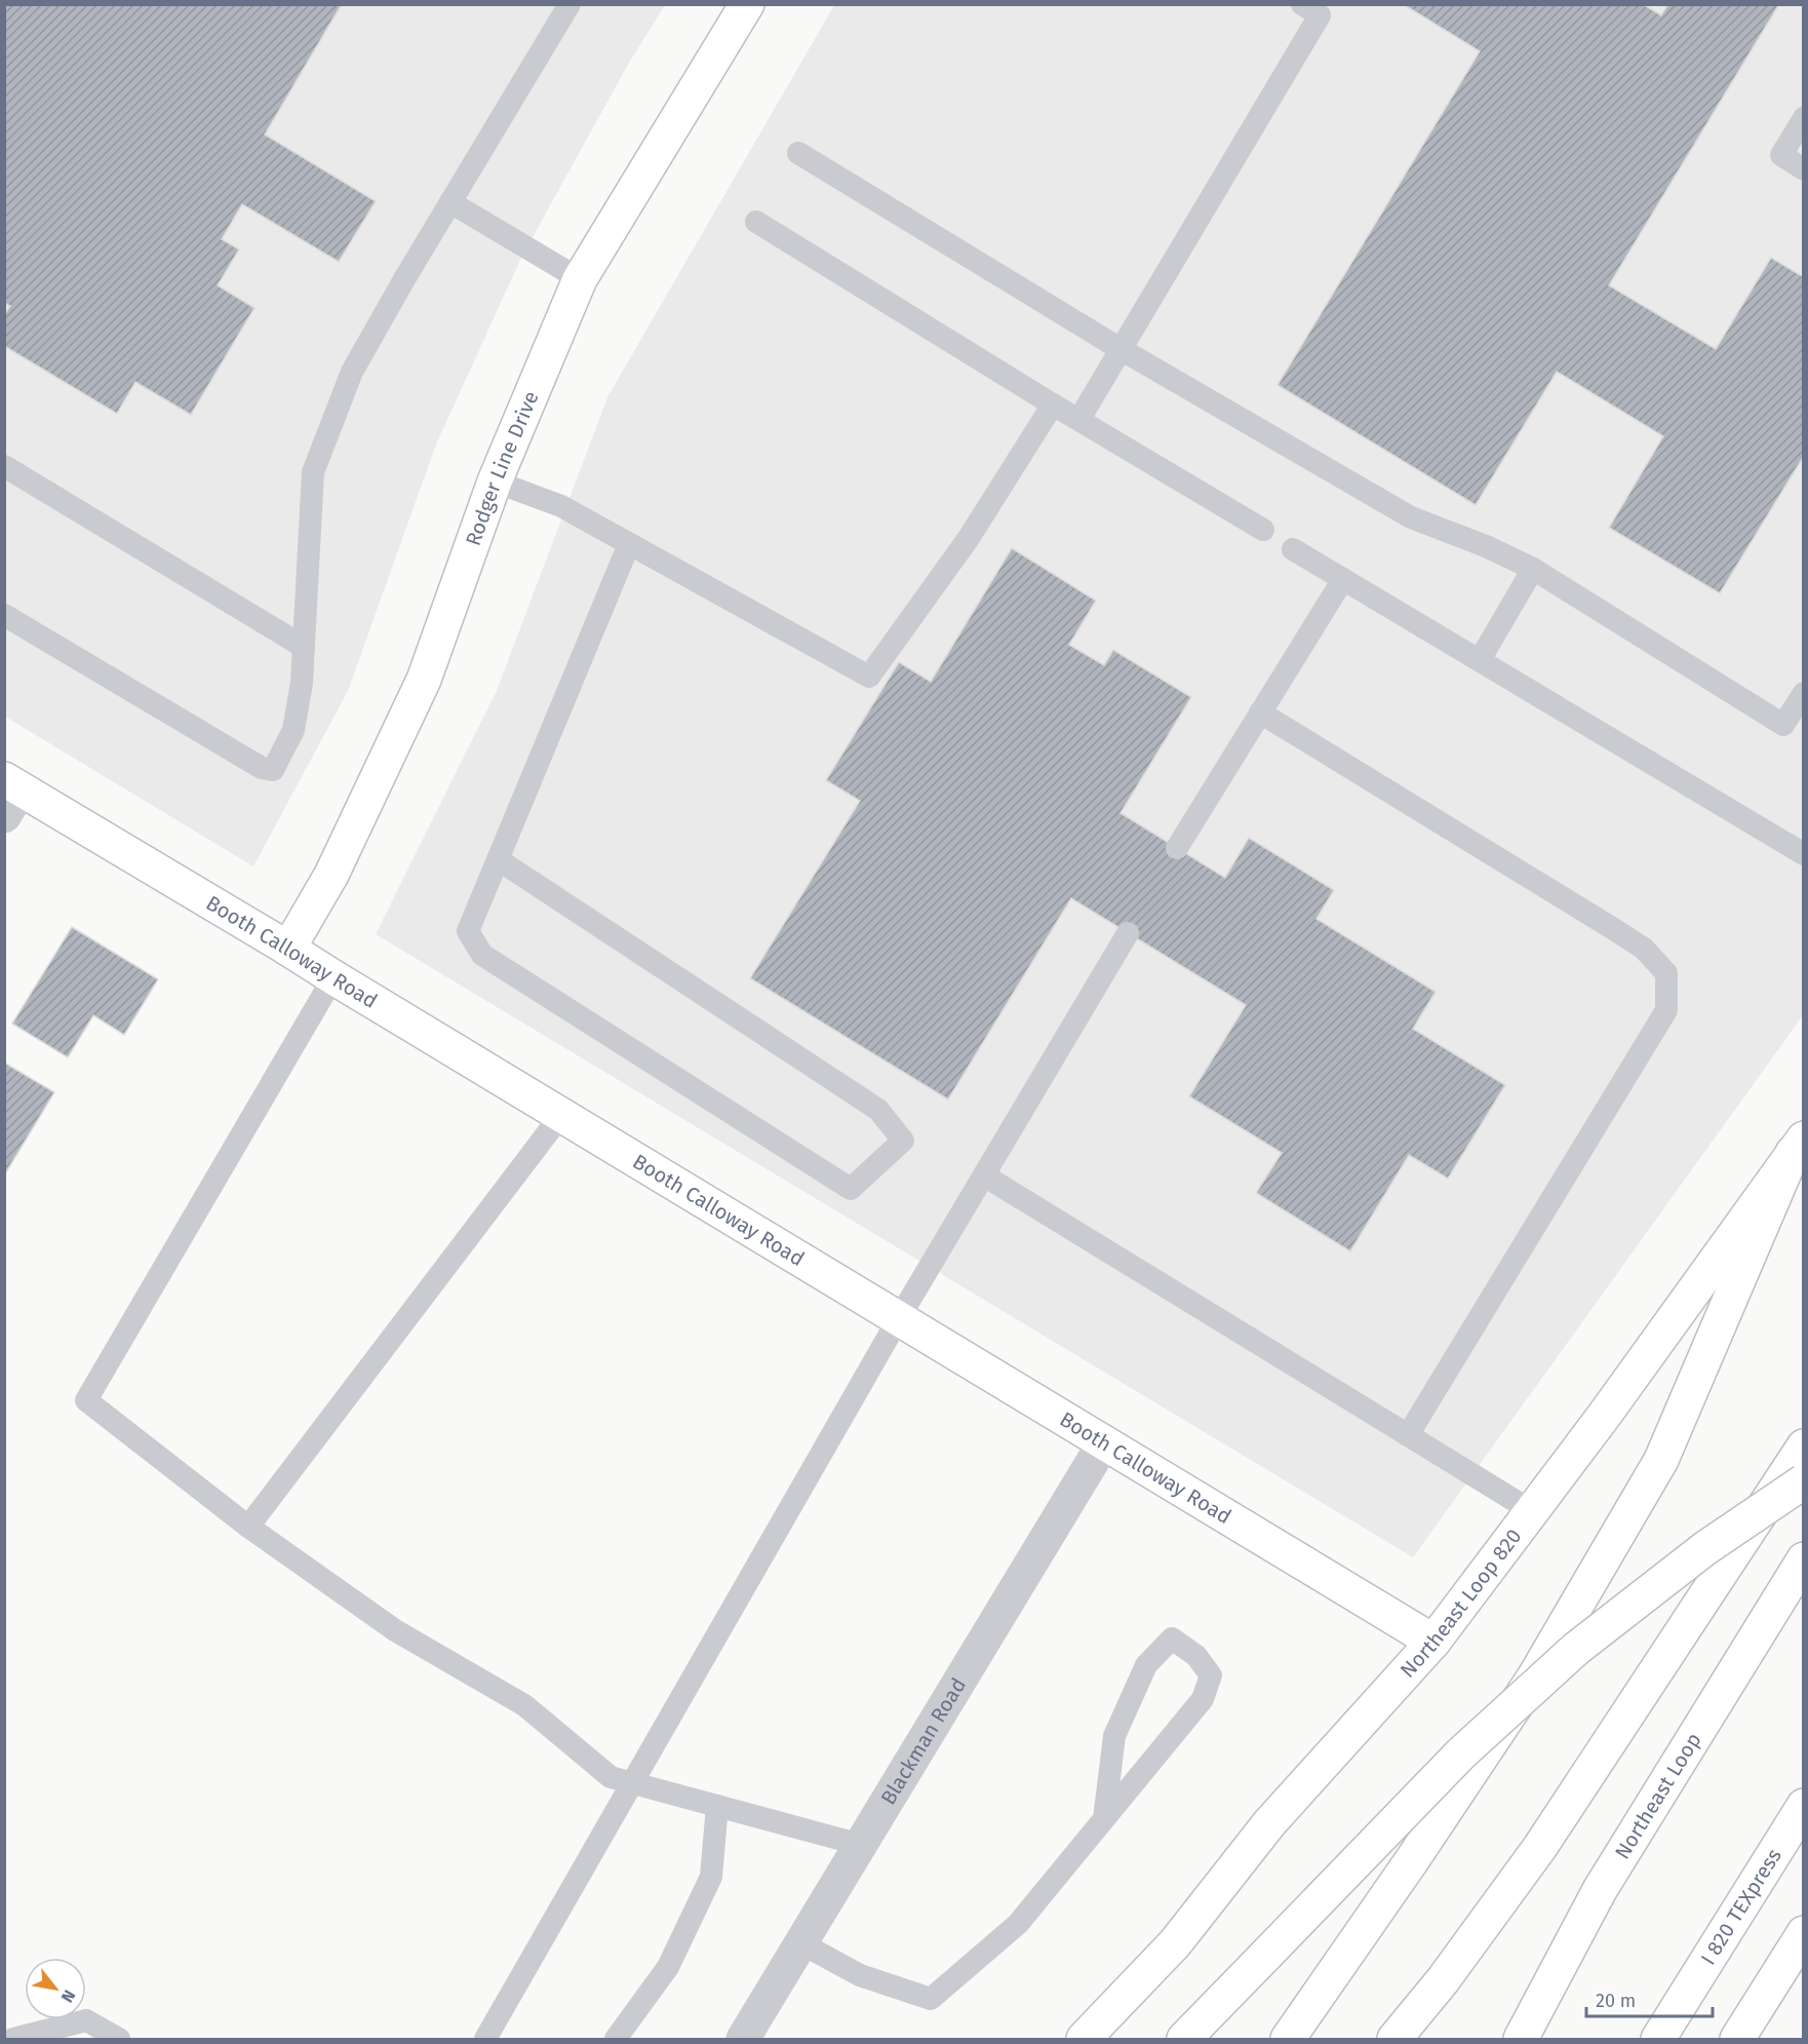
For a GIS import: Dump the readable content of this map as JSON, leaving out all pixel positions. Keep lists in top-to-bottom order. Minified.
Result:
{"streets":{"main road":["Rodger Line Drive","Booth Calloway Road","Northeast Loop 820","Northeast Loop","I 820 TEXpress"],"street":["Blackman Road"]},"crossings":[["Rodger Line Drive","Booth Calloway Road"],["Booth Calloway Road","Northeast Loop 820"],["Booth Calloway Road","Blackman Road"]],"scale_bar":"20 m","north":"bottom right"}
